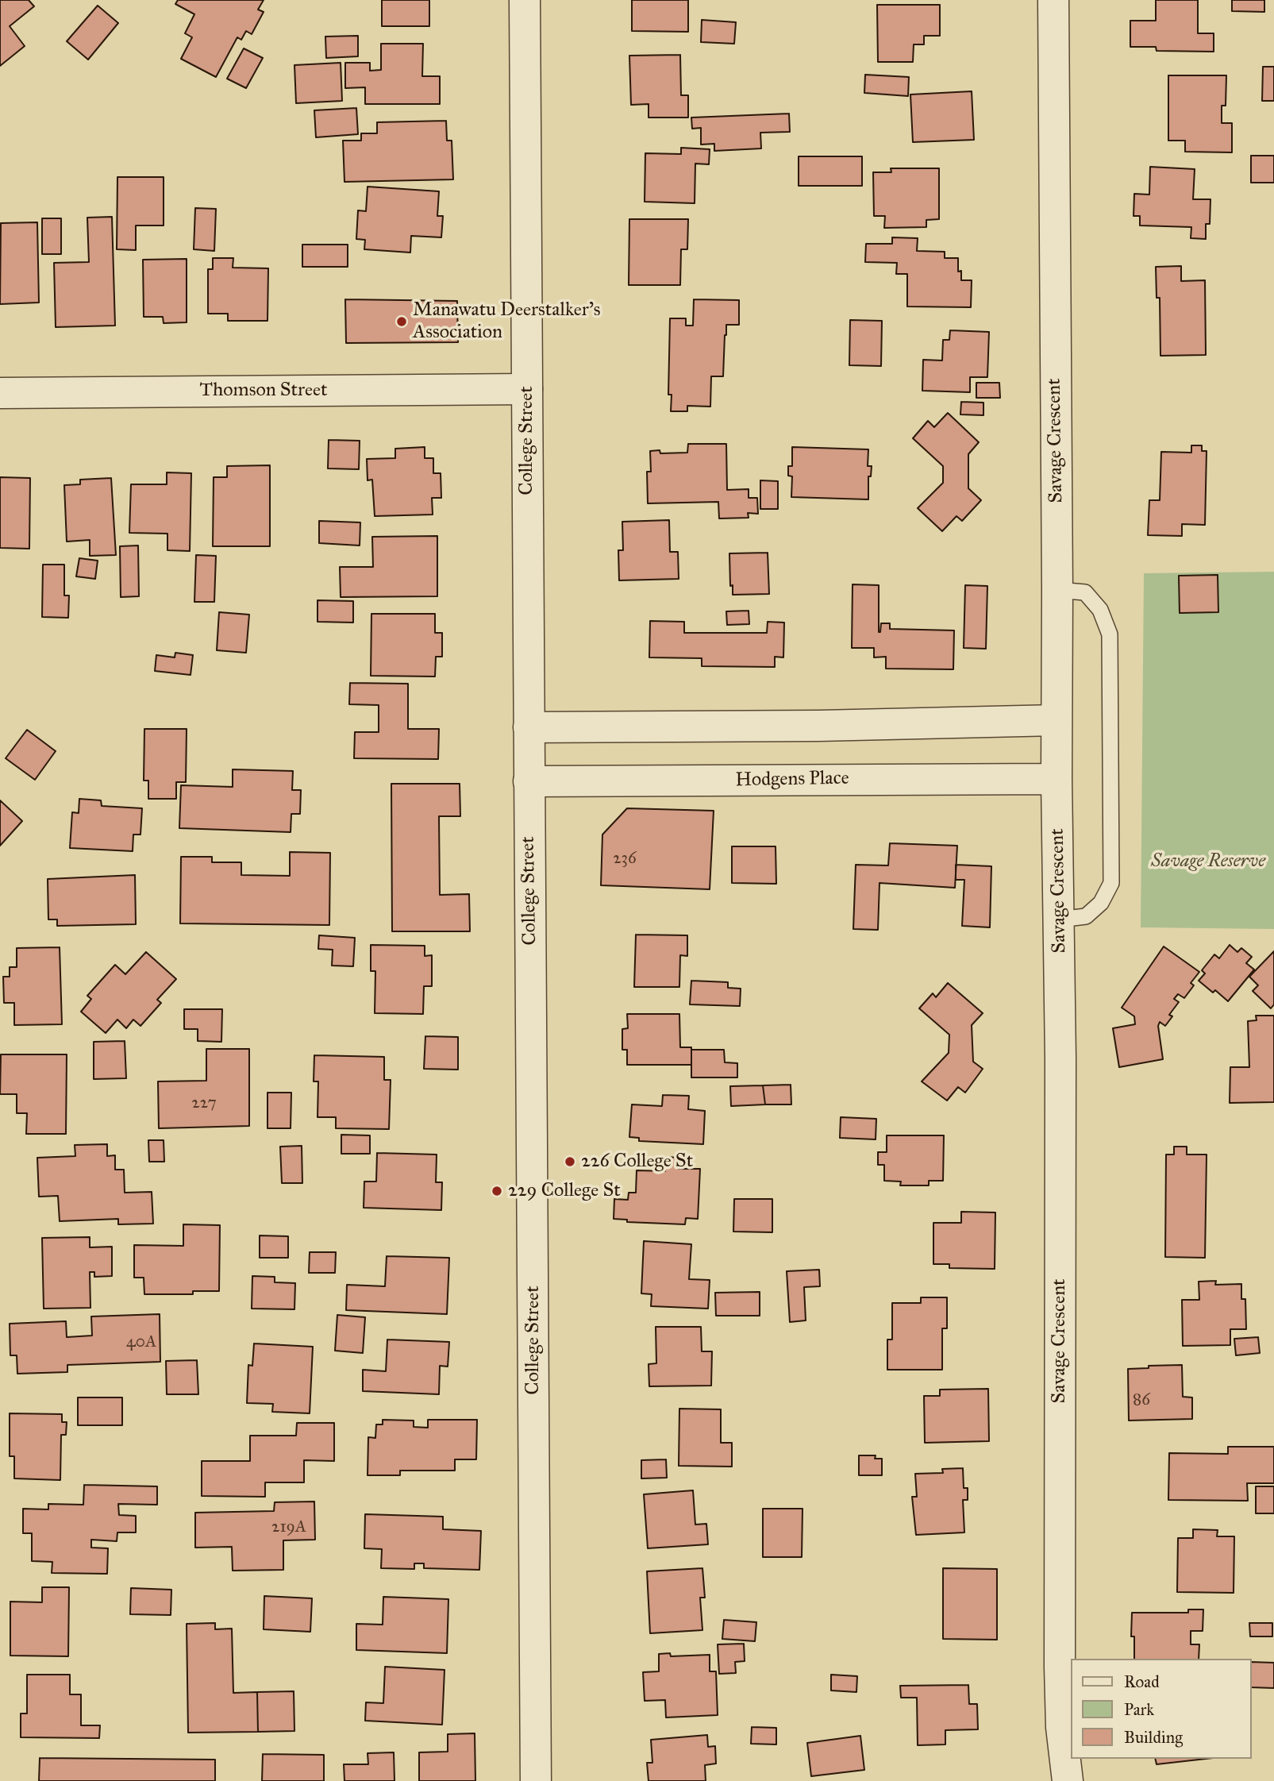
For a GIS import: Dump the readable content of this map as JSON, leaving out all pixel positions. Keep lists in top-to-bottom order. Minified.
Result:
{"streets":{"street":["Thomson Street","College Street","Savage Crescent","Hodgens Place"]},"crossings":[["Thomson Street","College Street"],["College Street","Hodgens Place"],["Savage Crescent","Hodgens Place"]],"parks":["Savage Reserve"],"places":["Manawatu Deerstalker's Association","226 College St","229 College St"],"house_numbers":["236","227","40A","86","219A"],"legend":["Road","Park","Building"]}
